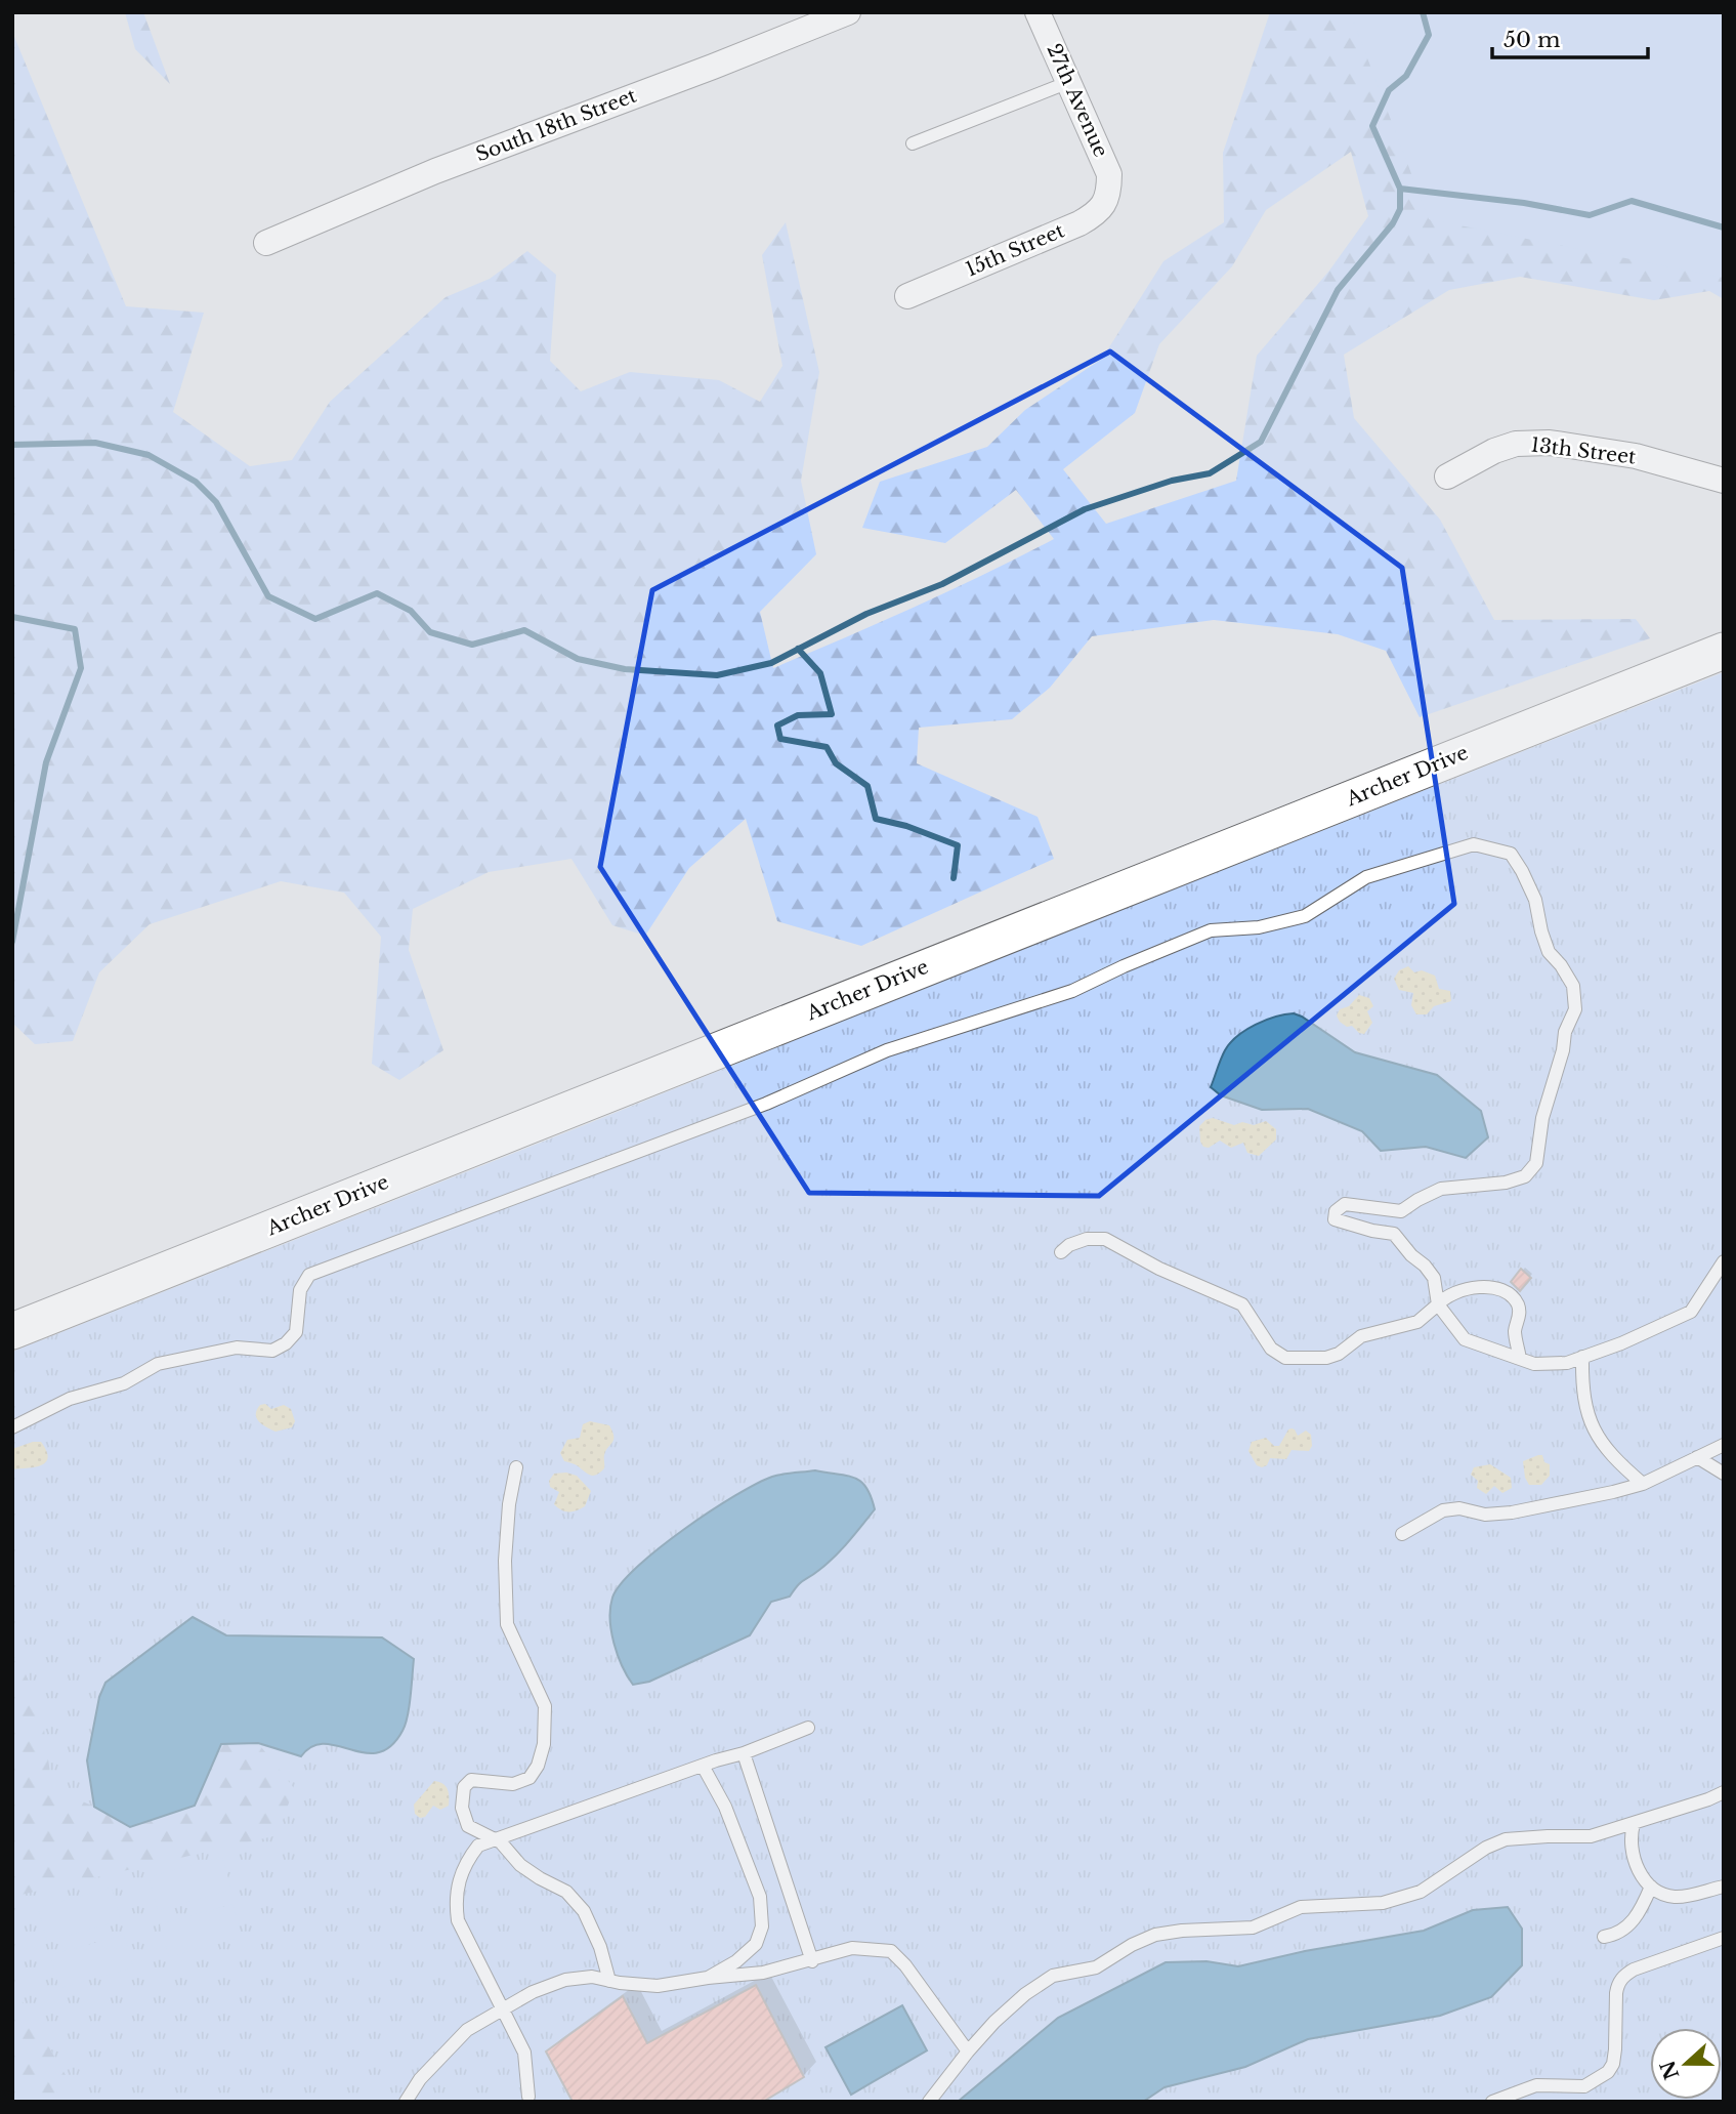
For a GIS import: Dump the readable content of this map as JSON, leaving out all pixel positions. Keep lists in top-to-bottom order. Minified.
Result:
{"streets":{"street":["27th Avenue","South 18th Street","15th Street","13th Street","Archer Drive"]},"crossings":[["27th Avenue","15th Street"]],"scale_bar":"50 m","north":"left"}
